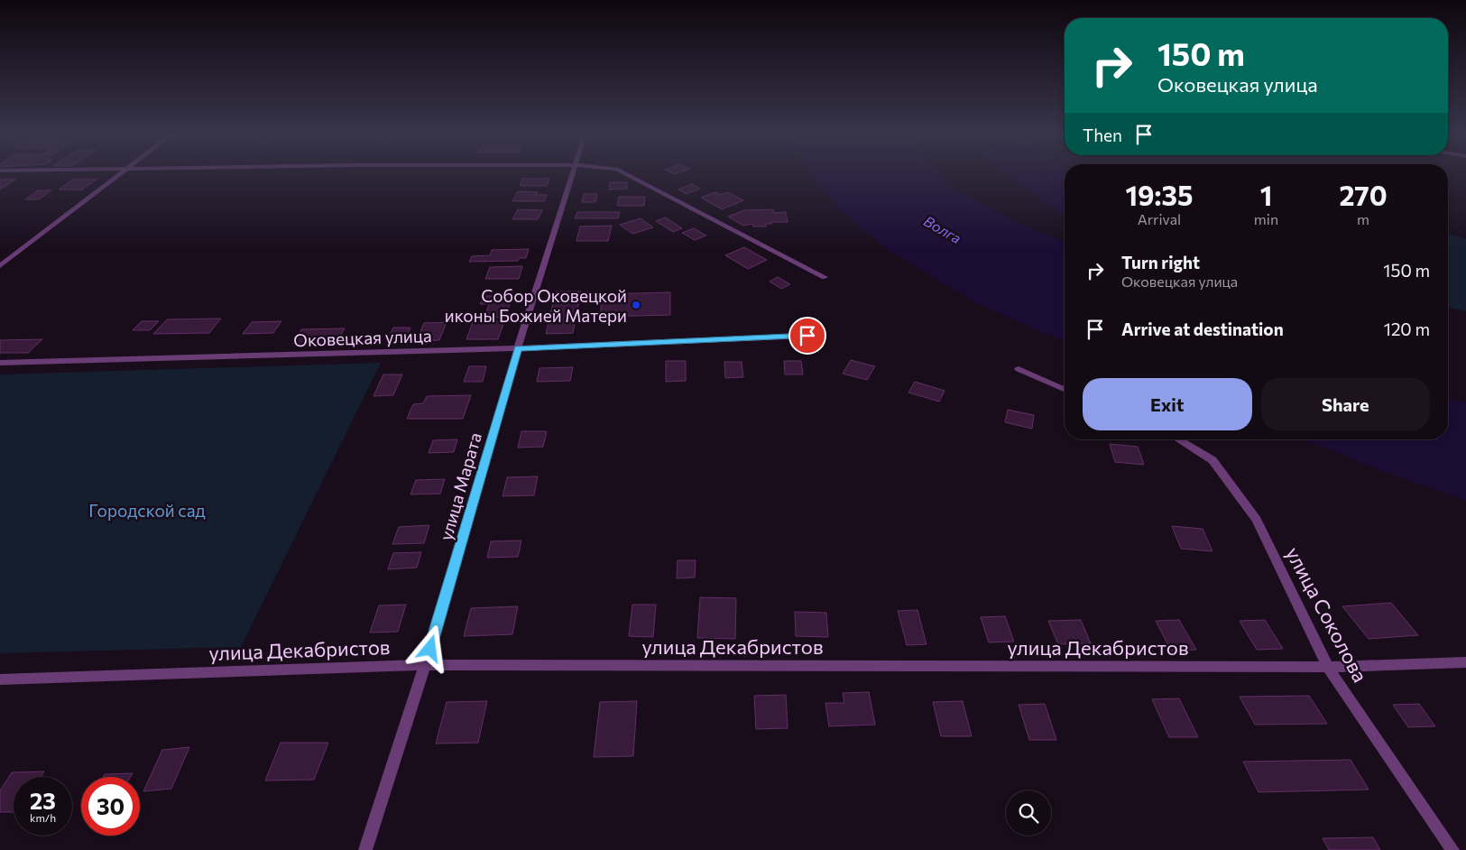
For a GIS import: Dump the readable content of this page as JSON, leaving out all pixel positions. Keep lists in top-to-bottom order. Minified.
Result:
{"streets":{"street":["Оковецкая улица","улица Марата","улица Соколова","улица Декабристов"]},"crossings":[["Оковецкая улица","улица Марата"],["улица Марата","улица Декабристов"],["улица Соколова","улица Декабристов"]],"water":["Волга"],"parks":["Городской сад"],"places":["Собор Оковецкой иконы Божией Матери"],"page":{"turn":["150 m","Оковецкая улица"],"then":"Then","eta":["19:35","Arrival","1","min","270","m"],"list":[{"name":"Turn right","note":"Оковецкая улица","value":"150 m"},{"name":"Arrive at destination","value":"120 m"}],"buttons":["Exit","Share"],"speed":"23 km/h","limit":"30"}}
